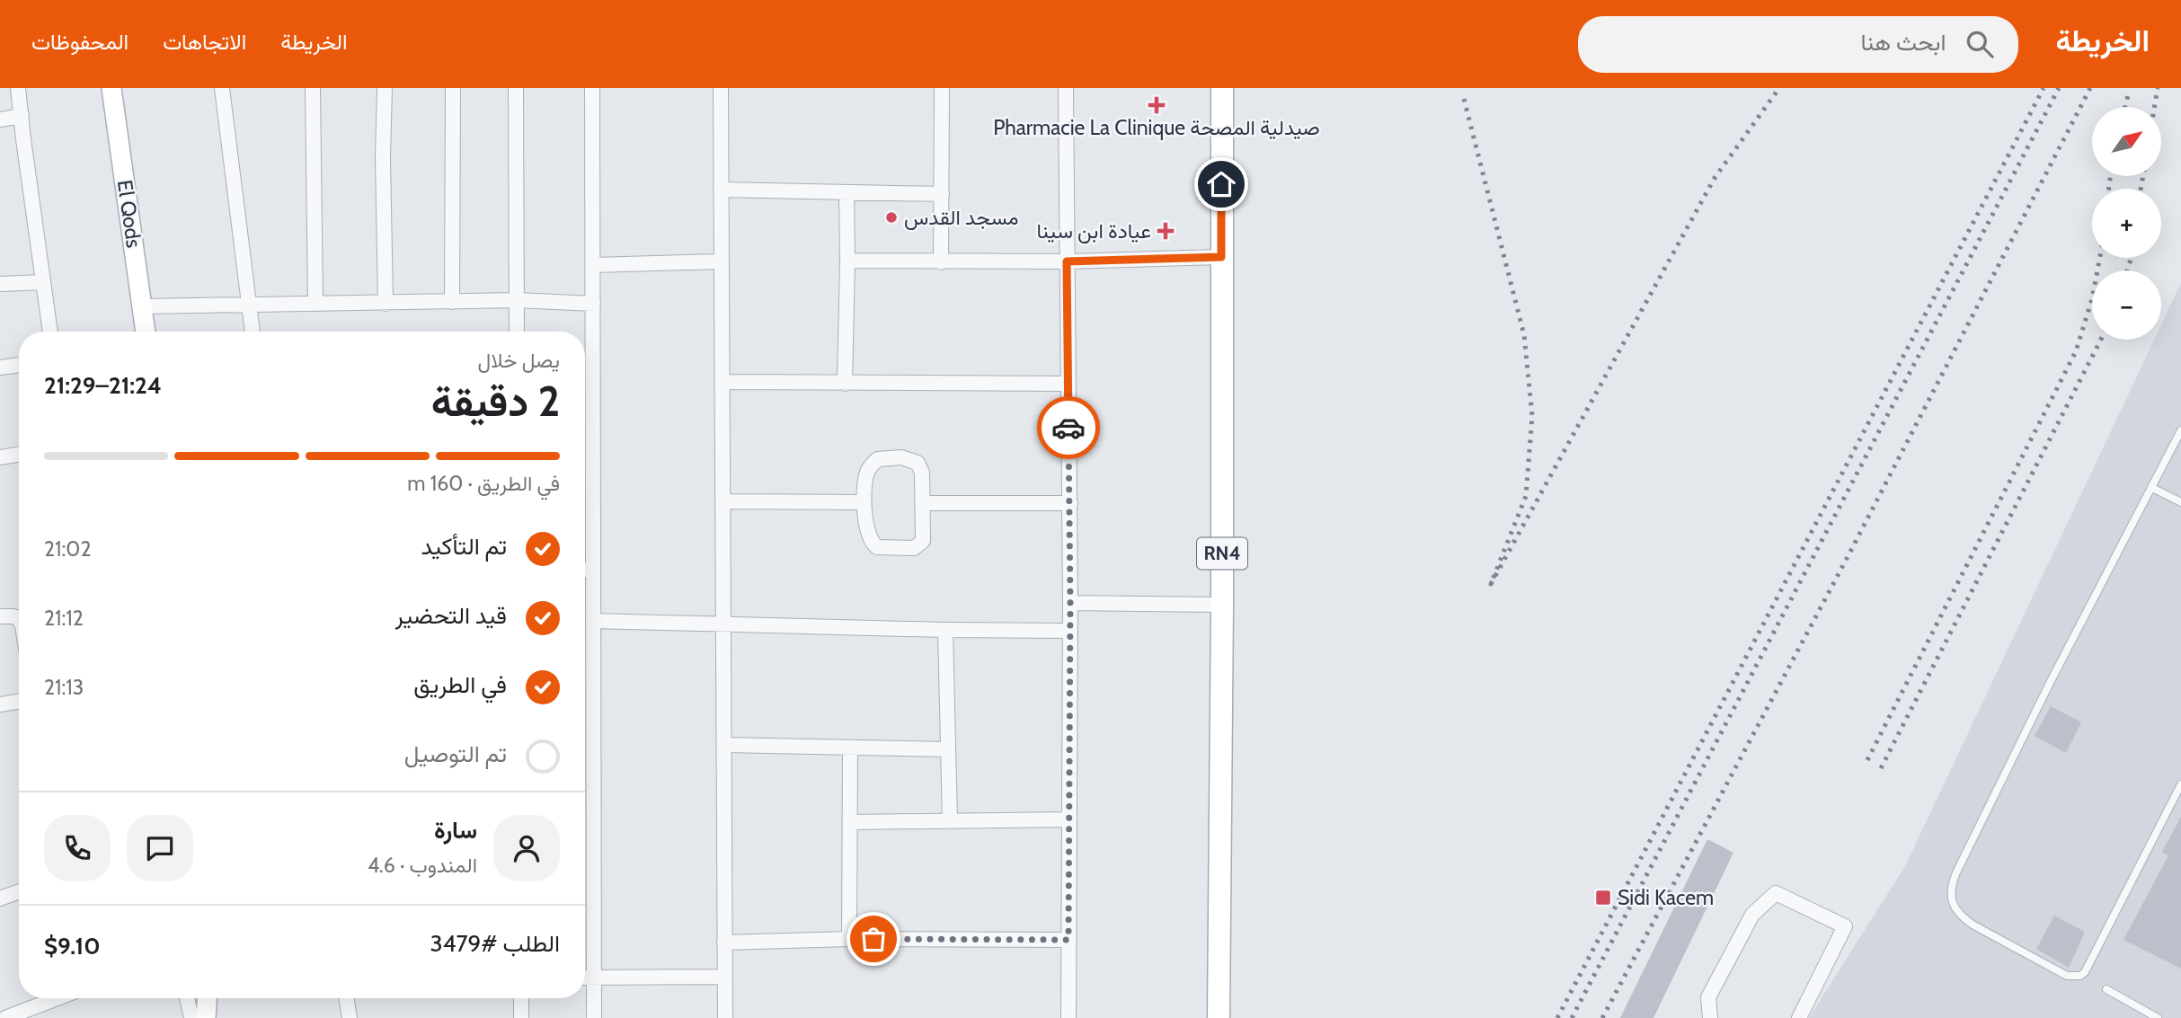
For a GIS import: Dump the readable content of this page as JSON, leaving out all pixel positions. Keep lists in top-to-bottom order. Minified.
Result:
{"streets":{"main road":["RN4"],"street":["El Qods"]},"places":{"health":["Pharmacie La Clinique صيدلية المصحة","عيادة ابن سينا"],"other":["مسجد القدس"],"transit":["Sidi Kacem"]},"north":"top right","page":{"header":"الخريطة","search":"ابحث هنا","nav":["الخريطة","الاتجاهات","المحفوظات"],"map_buttons":["+","−"],"heading":["2 دقيقة","يصل خلال","21:24–21:29"],"panel":["سارة","المندوب · 4.6","الطلب #3479","$9.10"],"bar":"في الطريق · 160 m","list":[["تم التأكيد","21:02"],["قيد التحضير","21:12"],["في الطريق","21:13"],"تم التوصيل"]}}
